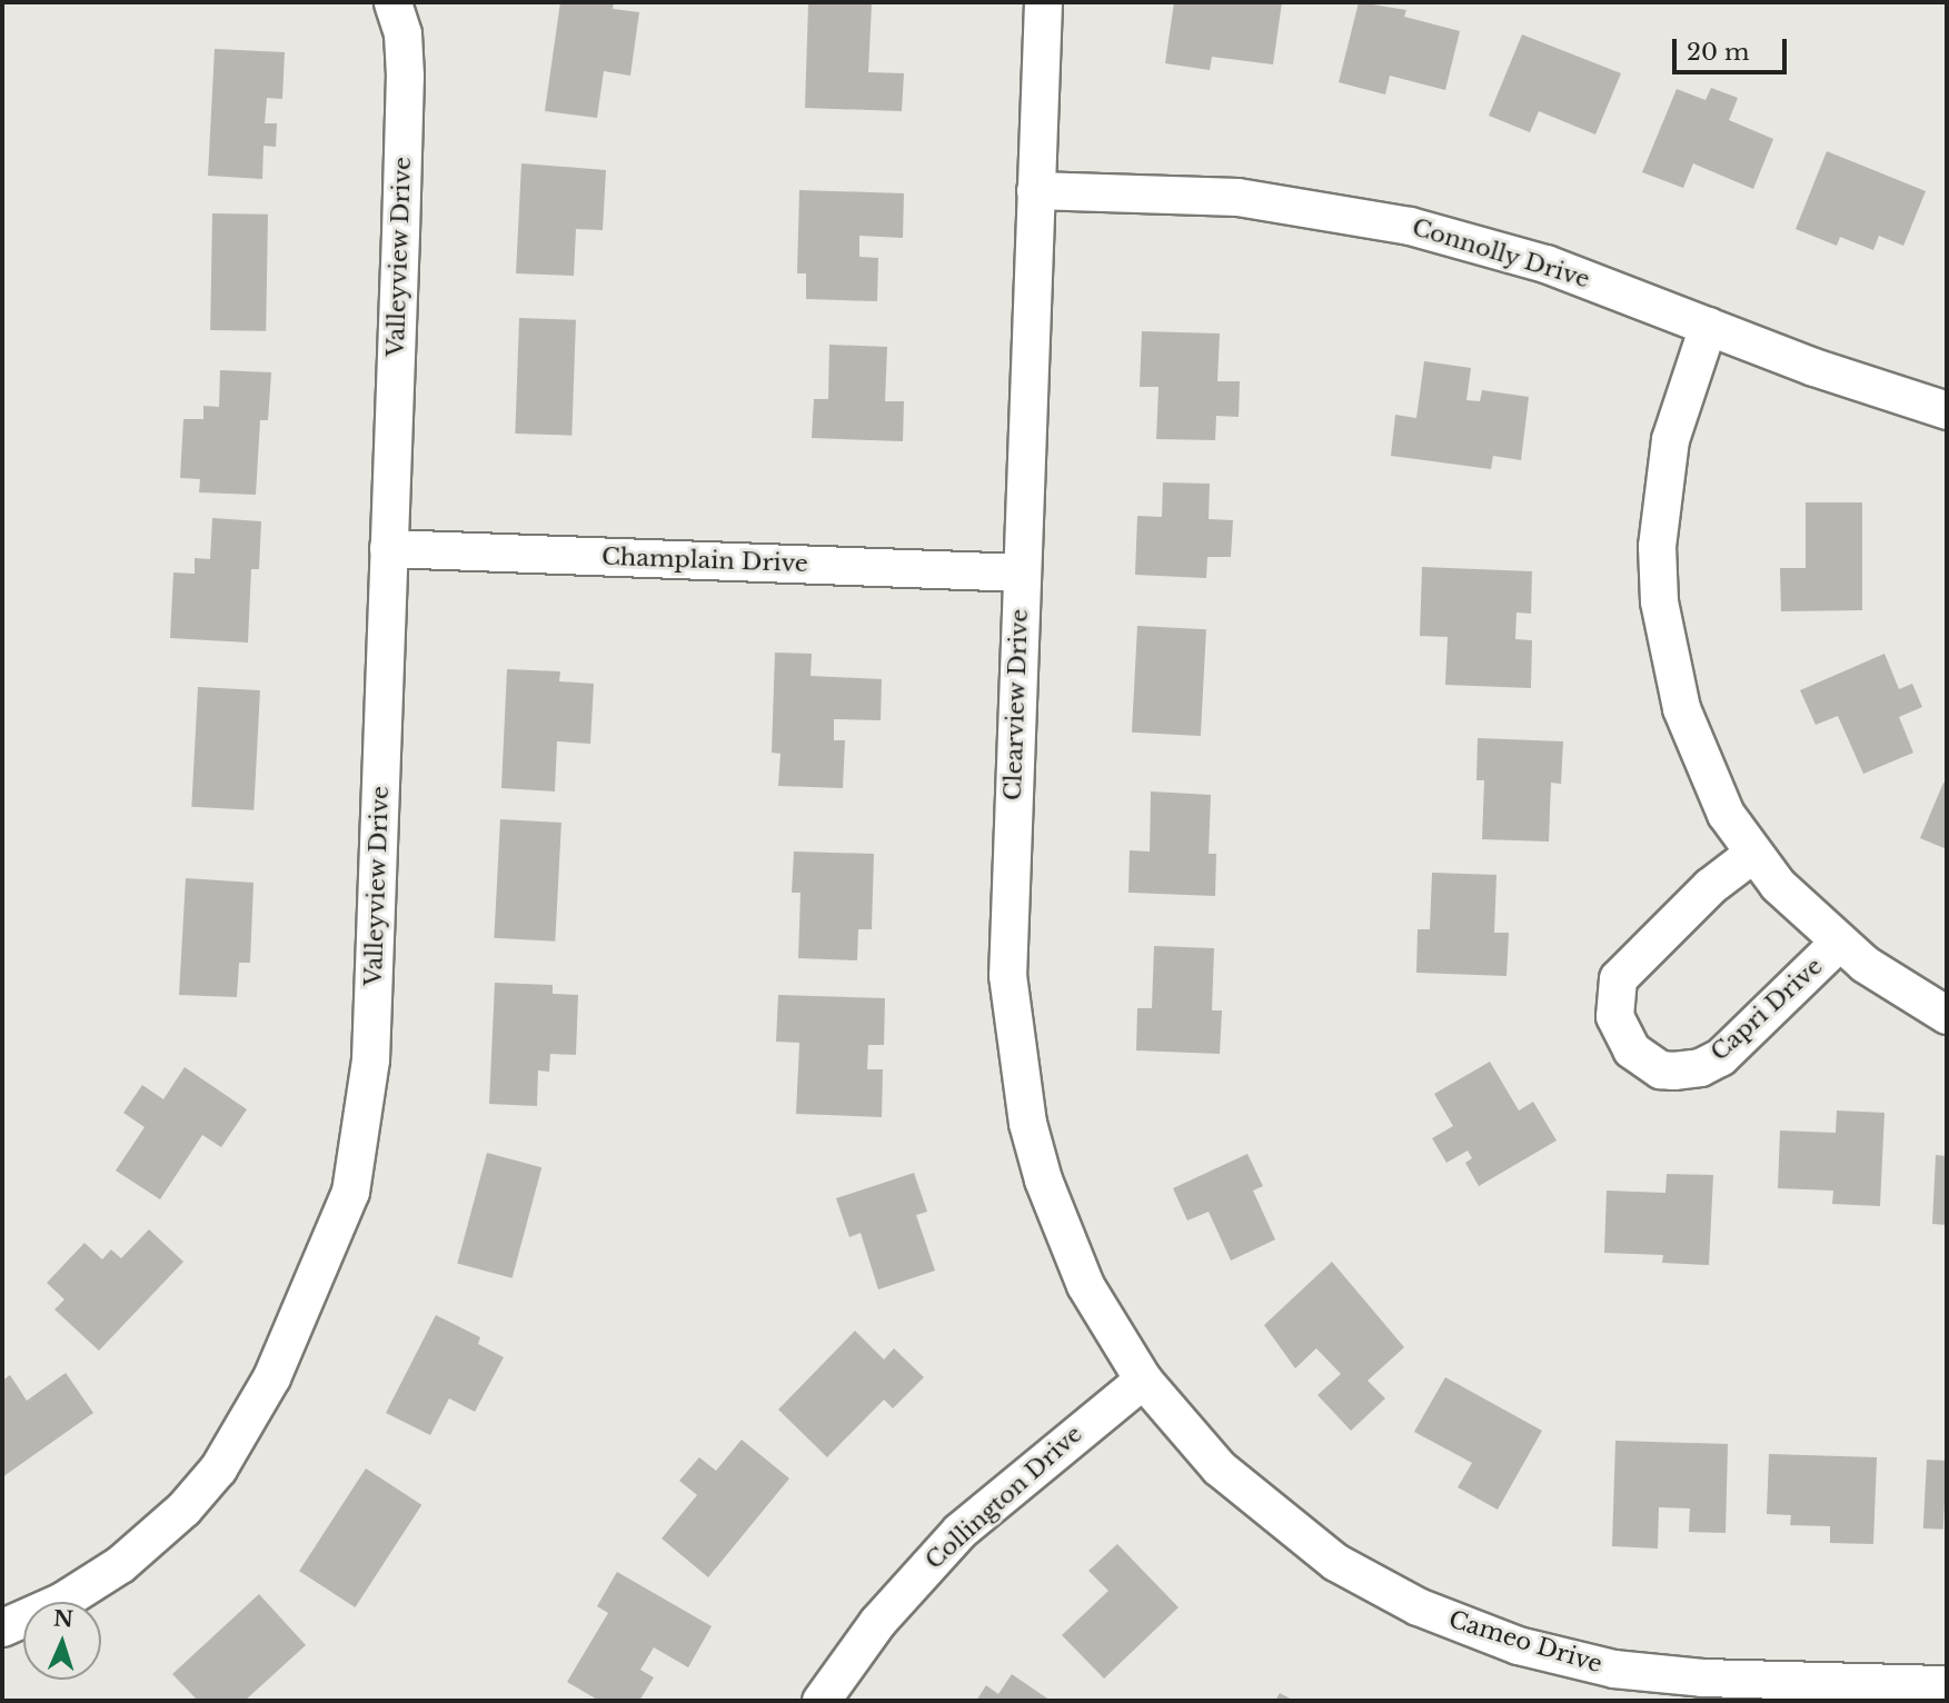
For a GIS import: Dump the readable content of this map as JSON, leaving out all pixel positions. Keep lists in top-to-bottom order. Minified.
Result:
{"streets":{"street":["Connolly Drive","Valleyview Drive","Champlain Drive","Clearview Drive","Capri Drive","Collington Drive","Cameo Drive"]},"crossings":[["Connolly Drive","Clearview Drive"],["Connolly Drive","Capri Drive"],["Valleyview Drive","Champlain Drive"],["Champlain Drive","Clearview Drive"],["Clearview Drive","Collington Drive"],["Clearview Drive","Cameo Drive"],["Collington Drive","Cameo Drive"]],"scale_bar":"20 m","north":"top"}
